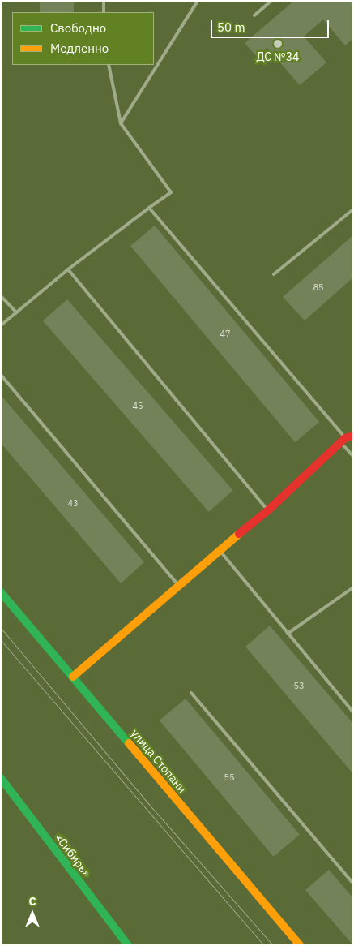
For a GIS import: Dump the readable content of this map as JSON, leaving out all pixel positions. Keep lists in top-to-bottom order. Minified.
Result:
{"streets":{"street":["улица Стопани","«Сибирь»"]},"places":["ДС №34"],"house_numbers":["85","47","45","43","53","55"],"legend":["Свободно","Медленно"],"scale_bar":"50 m","north":"top"}
